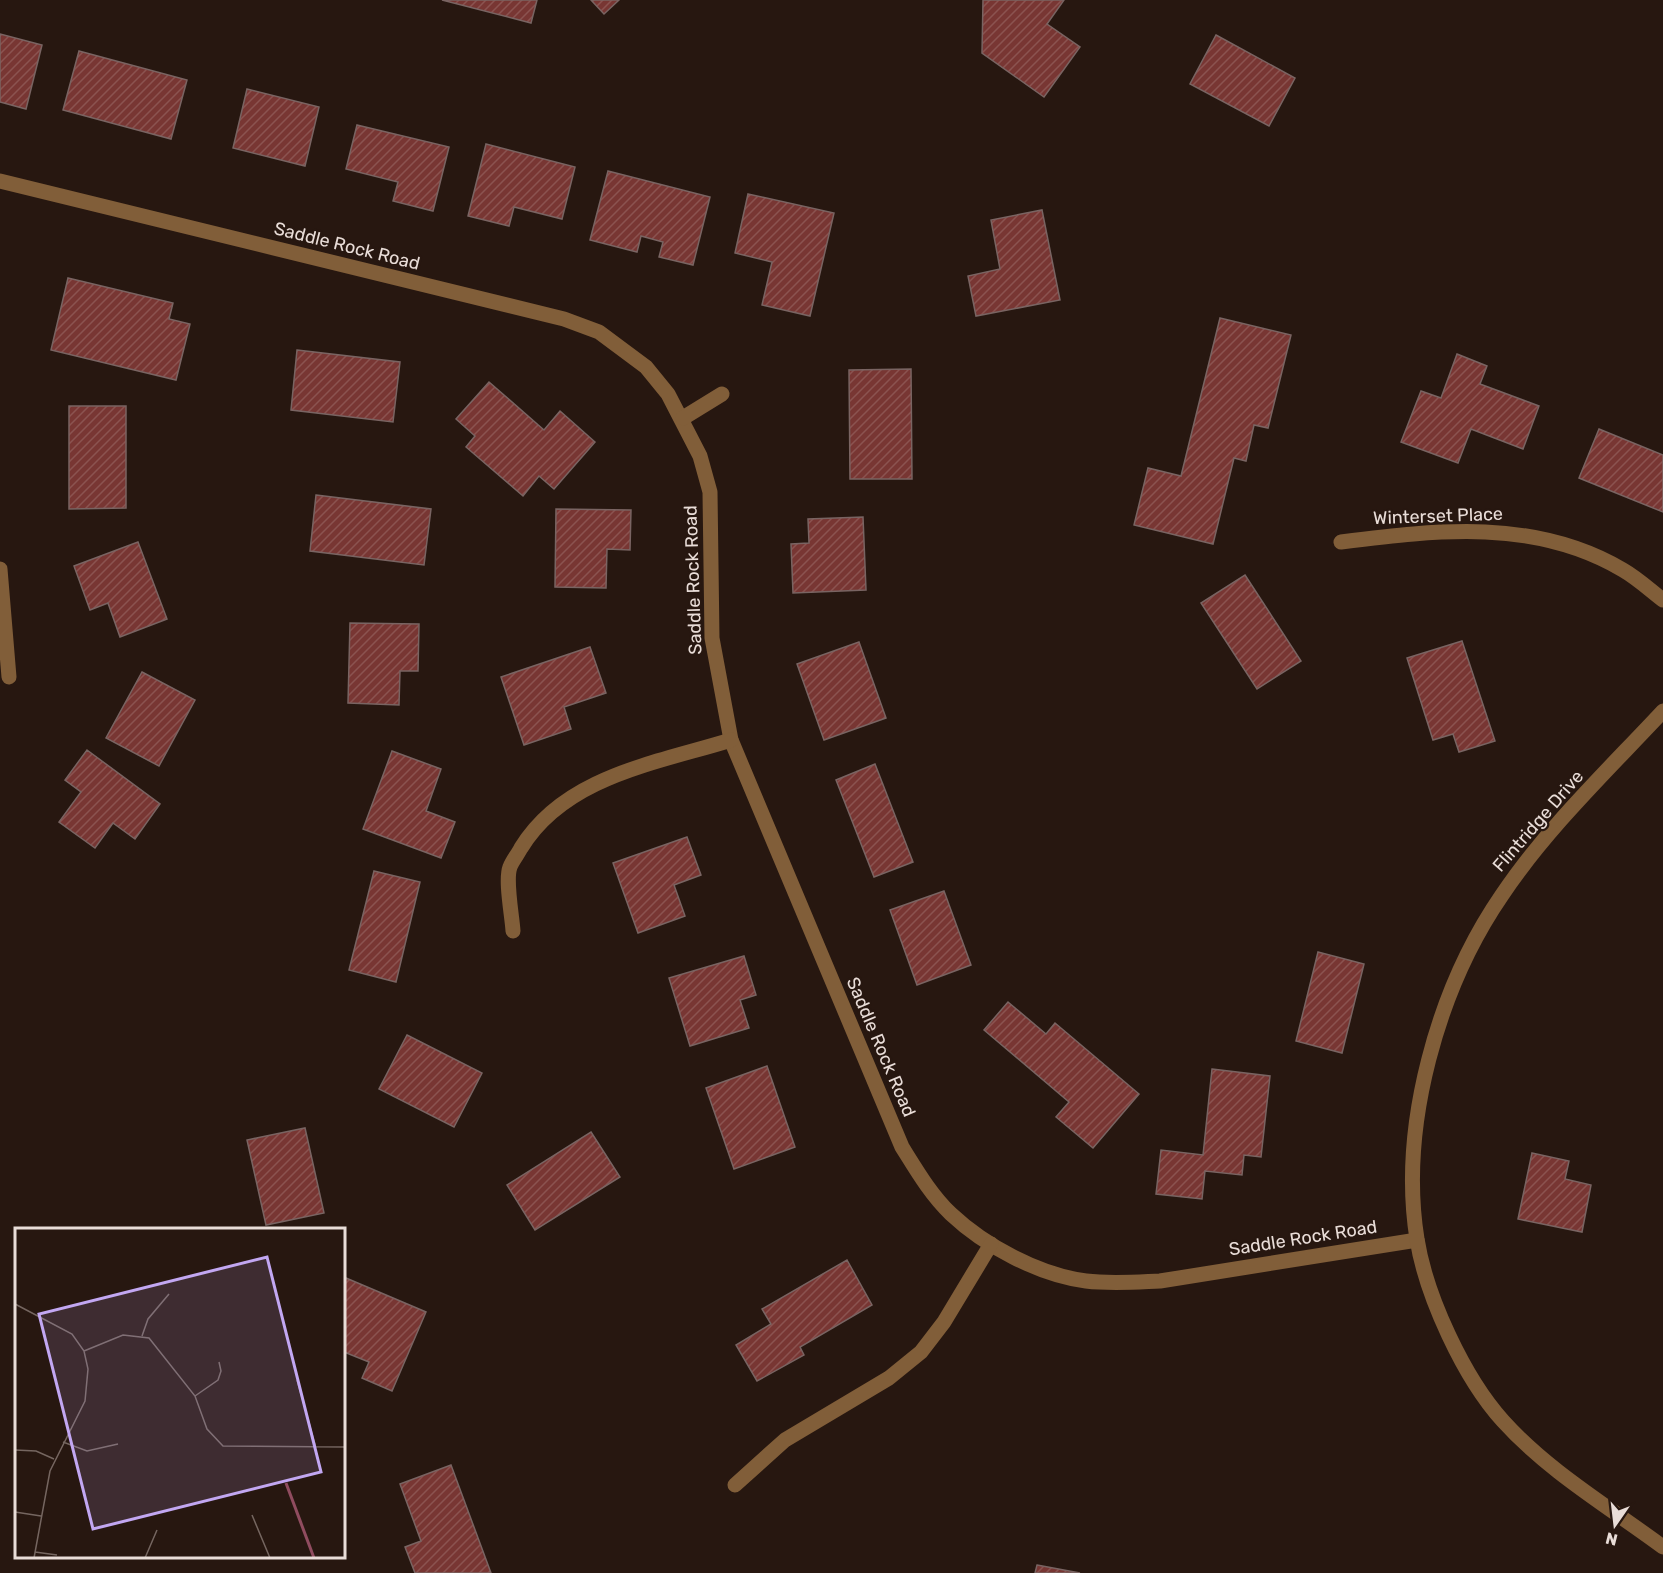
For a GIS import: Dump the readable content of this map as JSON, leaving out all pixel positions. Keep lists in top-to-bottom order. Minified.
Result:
{"streets":{"street":["Saddle Rock Road","Winterset Place","Flintridge Drive"]},"crossings":[["Saddle Rock Road","Flintridge Drive"]],"north":"bottom"}
